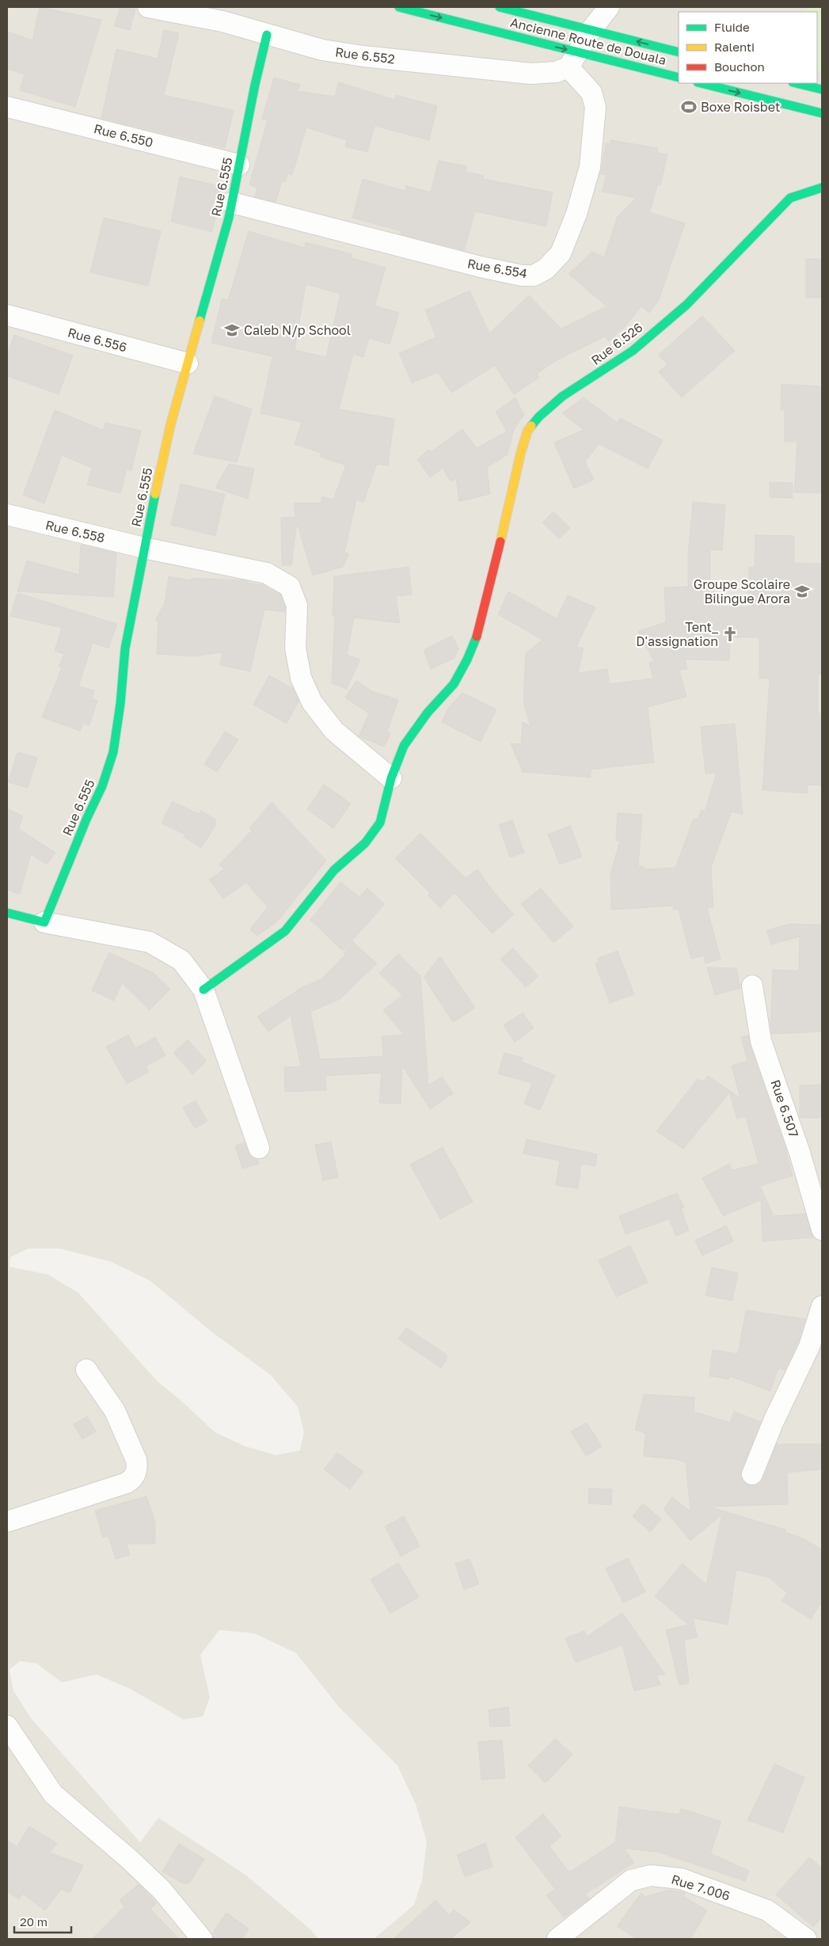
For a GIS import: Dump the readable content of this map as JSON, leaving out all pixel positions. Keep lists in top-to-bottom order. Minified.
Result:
{"streets":{"street":["Ancienne Route de Douala","Rue 6.552","Rue 6.550","Rue 6.555","Rue 6.554","Rue 6.556","Rue 6.526","Rue 6.558","Rue 6.507","Rue 7.006"]},"crossings":[["Ancienne Route de Douala","Rue 6.552"],["Ancienne Route de Douala","Rue 6.554"],["Rue 6.552","Rue 6.555"],["Rue 6.552","Rue 6.554"],["Rue 6.550","Rue 6.555"],["Rue 6.555","Rue 6.554"],["Rue 6.555","Rue 6.556"],["Rue 6.555","Rue 6.558"],["Rue 6.526","Rue 6.558"]],"places":{"sports":["Boxe Roisbet"],"school or university":["Caleb N/p School","Groupe Scolaire Bilingue Arora"],"church":["Tent_ D'assignation"]},"legend":["Fluide","Ralenti","Bouchon"],"scale_bar":"20 m"}
